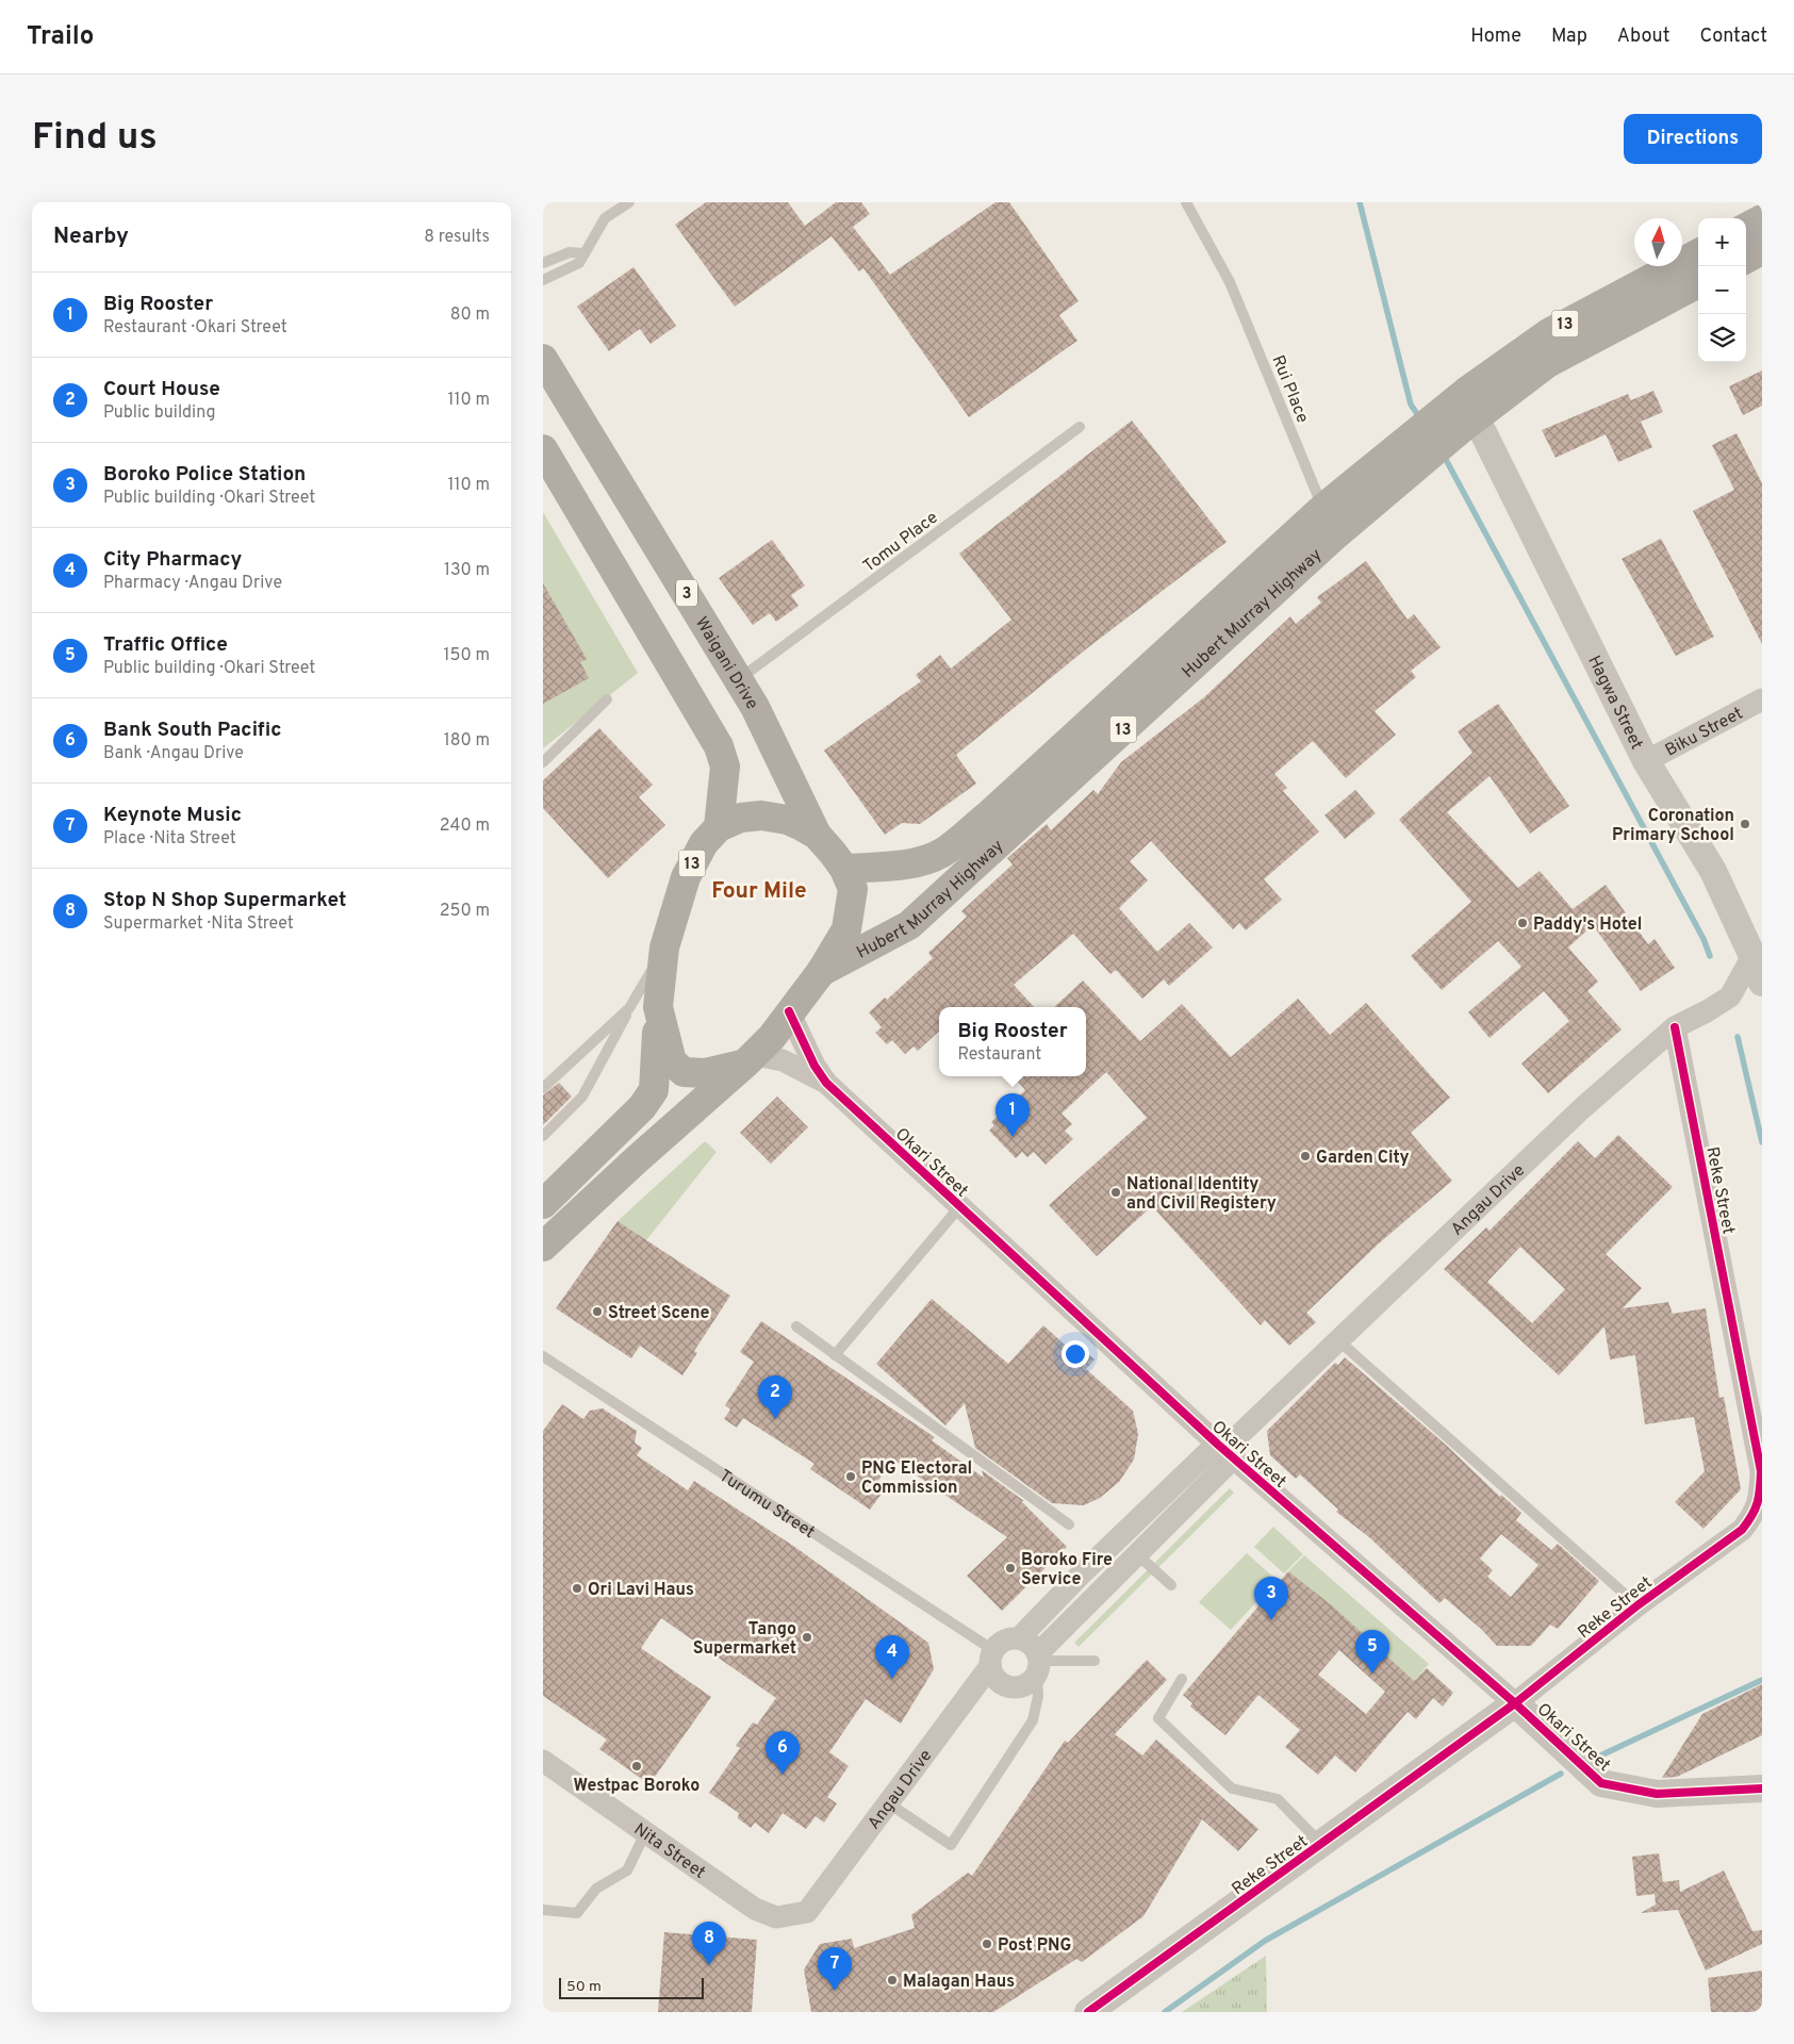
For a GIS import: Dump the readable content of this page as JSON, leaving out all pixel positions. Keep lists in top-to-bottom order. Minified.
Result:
{"streets":{"highway":["13","3","Hubert Murray Highway","Waigani Drive"],"street":["Hagwa Street","Biku Street","Okari Street","Reke Street","Angau Drive","Nita Street"],"lane":["Rui Place","Tomu Place","Turumu Street"]},"crossings":[["13","Hubert Murray Highway"],["13","Waigani Drive"],["13","Okari Street"],["Rui Place","Hubert Murray Highway"],["Tomu Place","Waigani Drive"],["Hubert Murray Highway","Hagwa Street"],["Hagwa Street","Biku Street"],["Hagwa Street","Angau Drive"],["Okari Street","Reke Street"],["Okari Street","Angau Drive"],["Reke Street","Angau Drive"],["Angau Drive","Turumu Street"],["Angau Drive","Nita Street"]],"districts":["Four Mile"],"places":["Coronation Primary School","Paddy's Hotel","Garden City","National Identity and Civil Registery","Street Scene","PNG Electoral Commission","Boroko Fire Service","Ori Lavi Haus","Tango Supermarket","Westpac Boroko","Post PNG","Malagan Haus"],"scale_bar":"50 m","north":"top","page":{"header":"Trailo","nav":["Home","Map","About","Contact"],"buttons":"Directions","title":"Find us","heading":["Nearby","8 results"],"map_buttons":["+","−"],"list":[{"mark":"1","name":"Big Rooster","note":"Restaurant · Okari Street","value":"80 m"},{"mark":"2","name":"Court House","note":"Public building","value":"110 m"},{"mark":"3","name":"Boroko Police Station","note":"Public building · Okari Street","value":"110 m"},{"mark":"4","name":"City Pharmacy","note":"Pharmacy · Angau Drive","value":"130 m"},{"mark":"5","name":"Traffic Office","note":"Public building · Okari Street","value":"150 m"},{"mark":"6","name":"Bank South Pacific","note":"Bank · Angau Drive","value":"180 m"},{"mark":"7","name":"Keynote Music","note":"Place · Nita Street","value":"240 m"},{"mark":"8","name":"Stop N Shop Supermarket","note":"Supermarket · Nita Street","value":"250 m"}],"popup":["Big Rooster","Restaurant"],"pins":["1","2","3","5","4","6","8","7"],"scale":"50 m"}}
